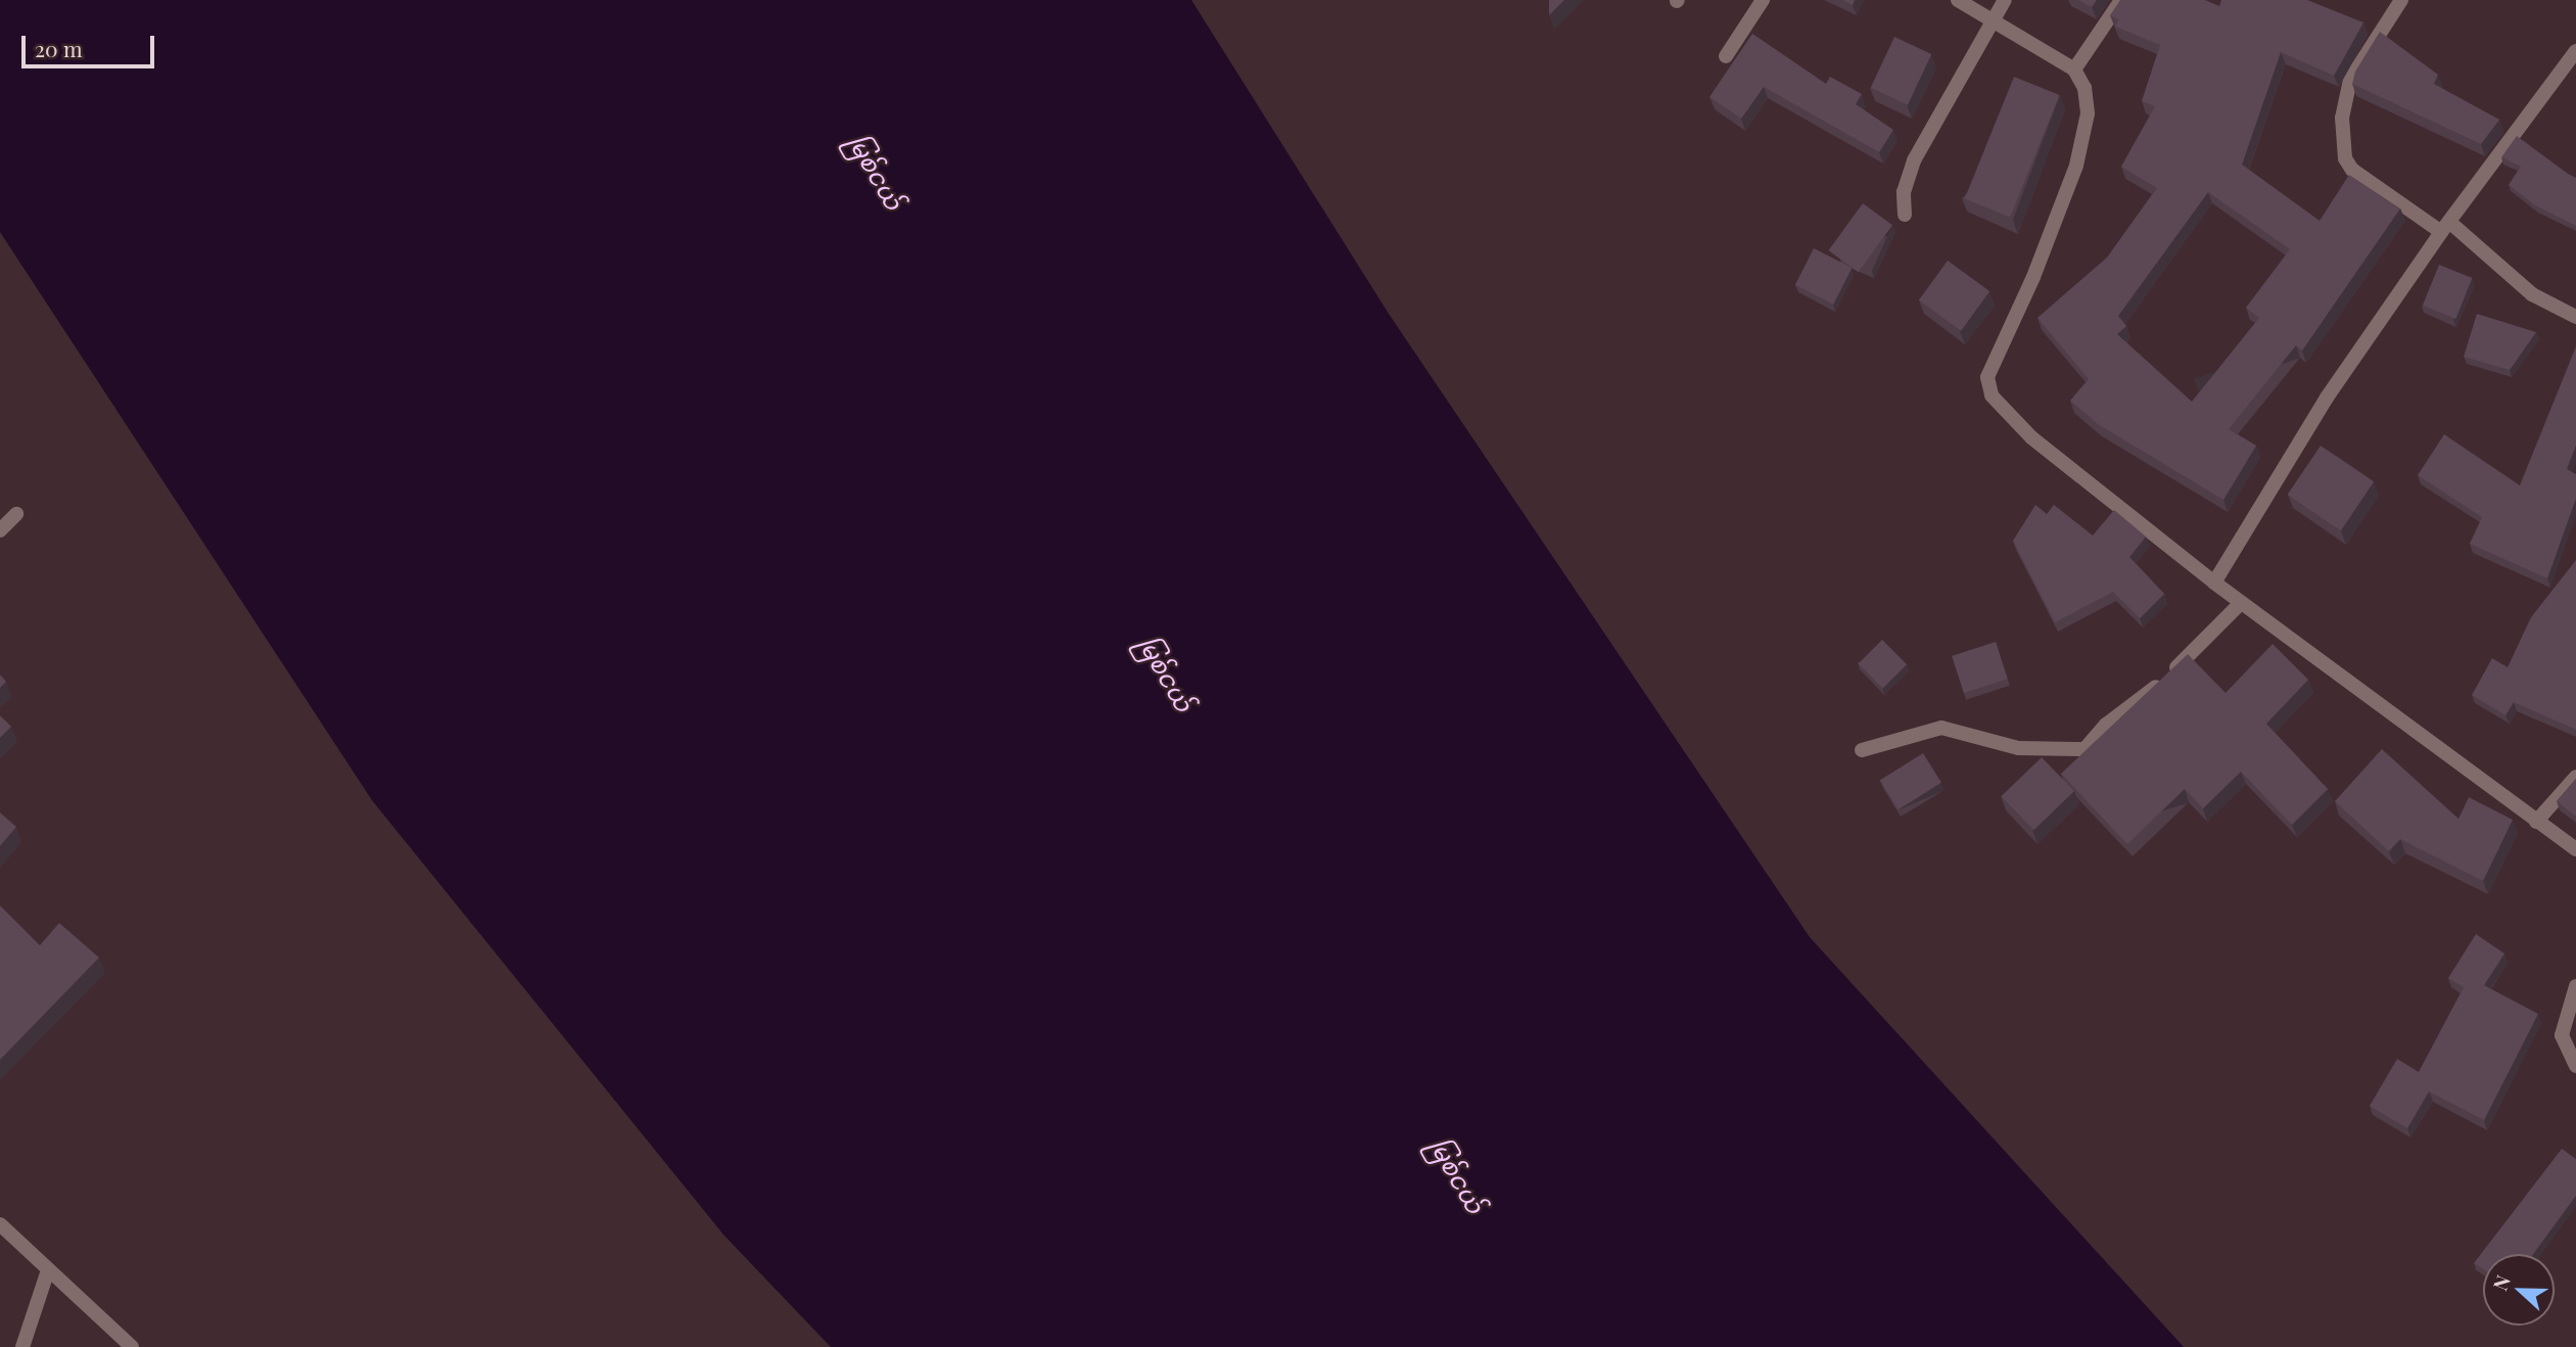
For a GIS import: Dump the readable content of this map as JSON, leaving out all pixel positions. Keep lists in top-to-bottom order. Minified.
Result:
{"water":["မြစ်ငယ်"],"scale_bar":"20 m","north":"left"}
